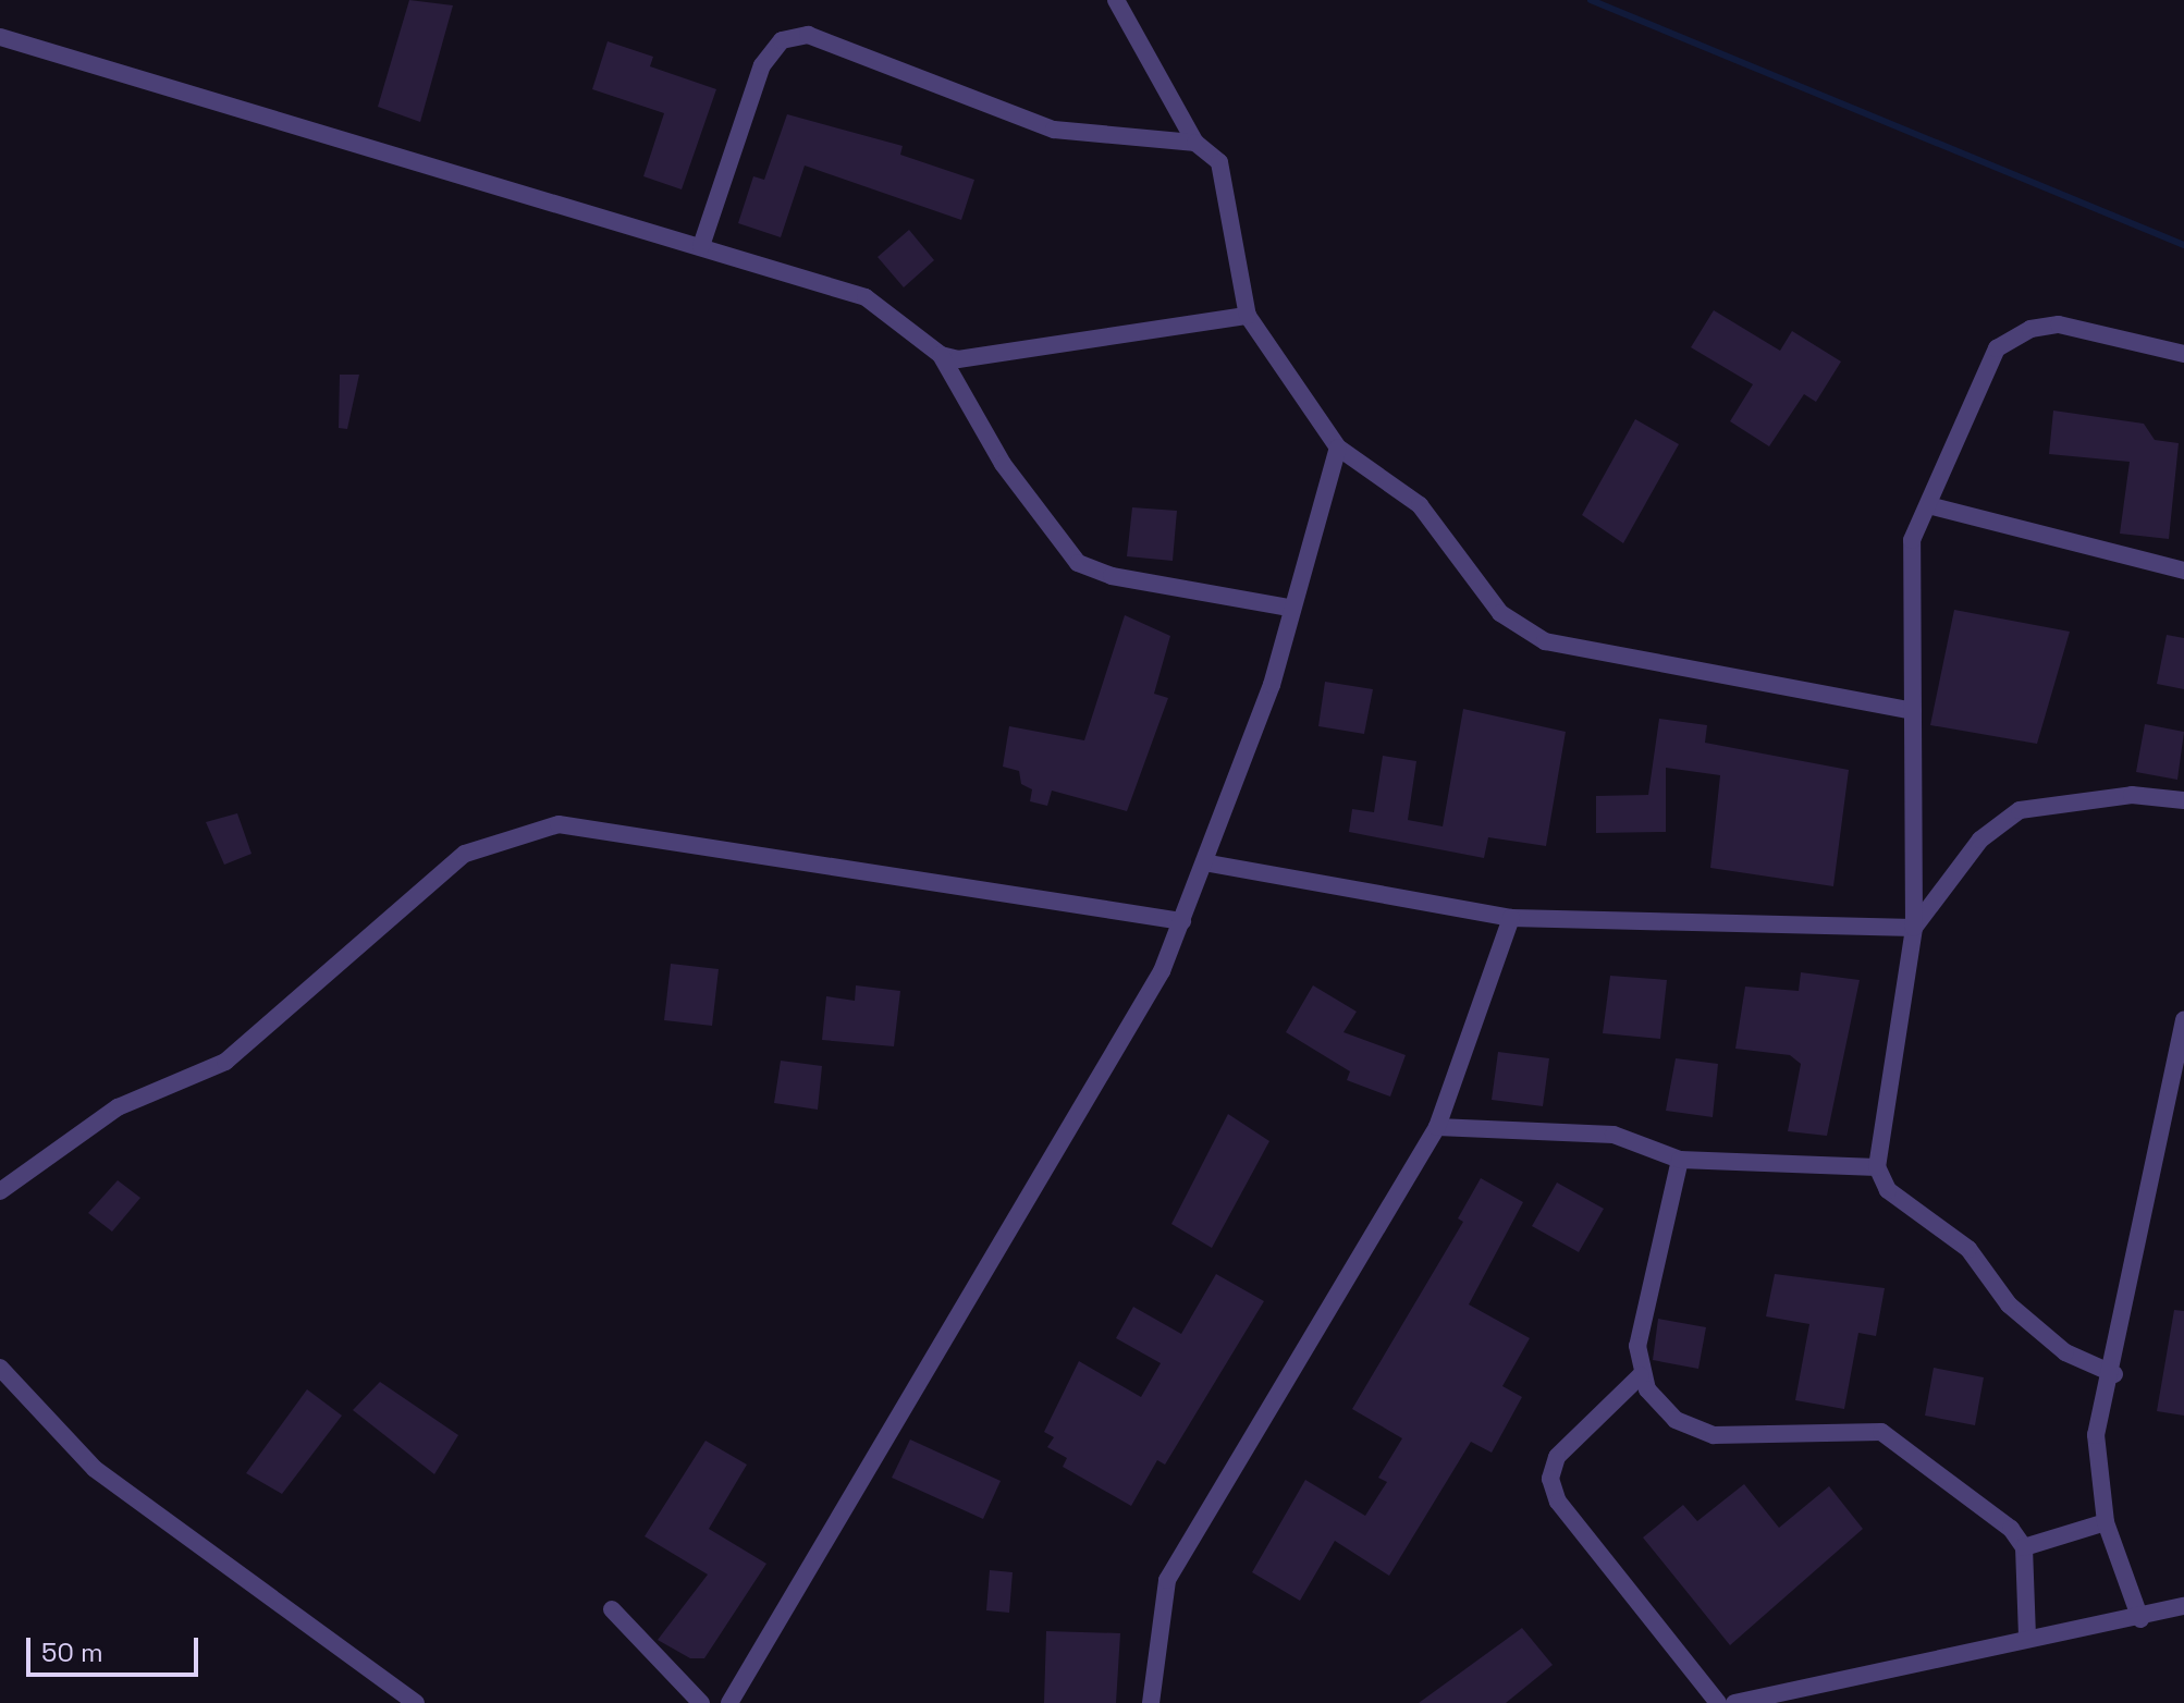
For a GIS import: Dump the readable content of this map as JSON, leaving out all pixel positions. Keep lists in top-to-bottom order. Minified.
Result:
{"scale_bar":"50 m"}
